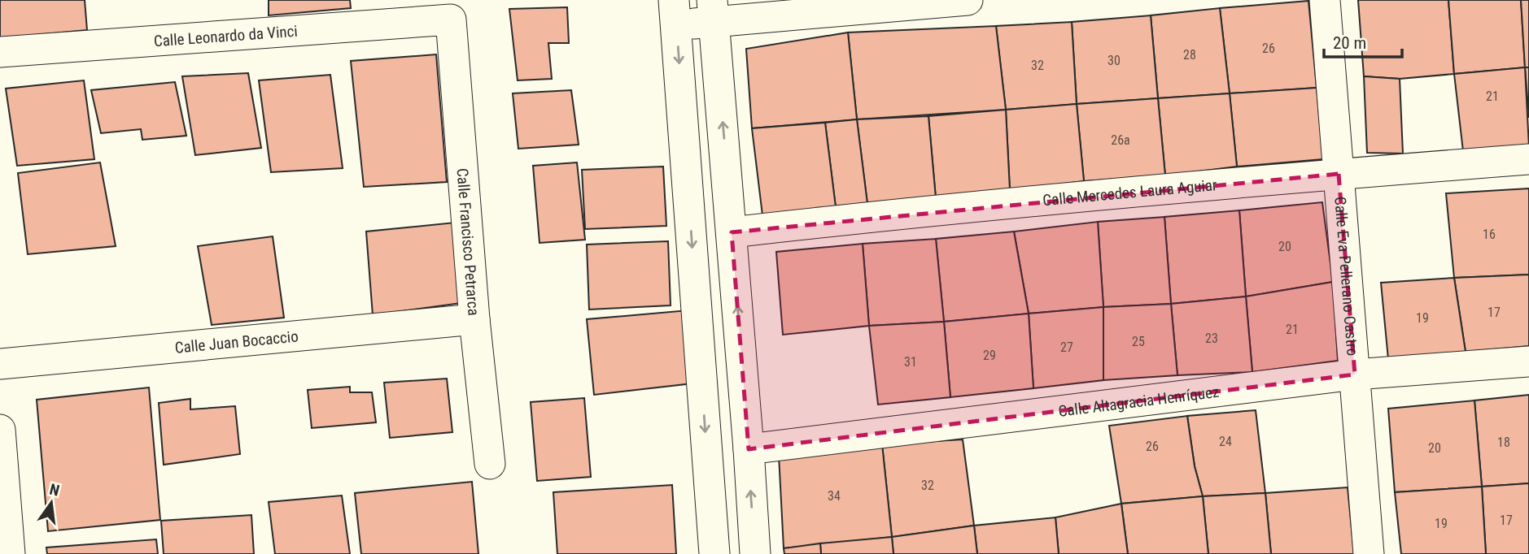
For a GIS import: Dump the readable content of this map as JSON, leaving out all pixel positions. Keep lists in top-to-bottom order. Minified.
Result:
{"streets":{"street":["Calle Leonardo da Vinci","Calle Mercedes Laura Aguiar","Calle Francisco Petrarca","Calle Eva Pellerano Castro","Calle Juan Bocaccio","Calle Altagracia Henríquez"]},"crossings":[["Calle Leonardo da Vinci","Calle Francisco Petrarca"],["Calle Mercedes Laura Aguiar","Calle Eva Pellerano Castro"],["Calle Francisco Petrarca","Calle Juan Bocaccio"],["Calle Eva Pellerano Castro","Calle Altagracia Henríquez"]],"house_numbers":["26","28","30","32","21","26a","16","20","17","19","21","23","25","27","29","31","24","18","26","20","32","34","17","19"],"scale_bar":"20 m","north":"top"}
